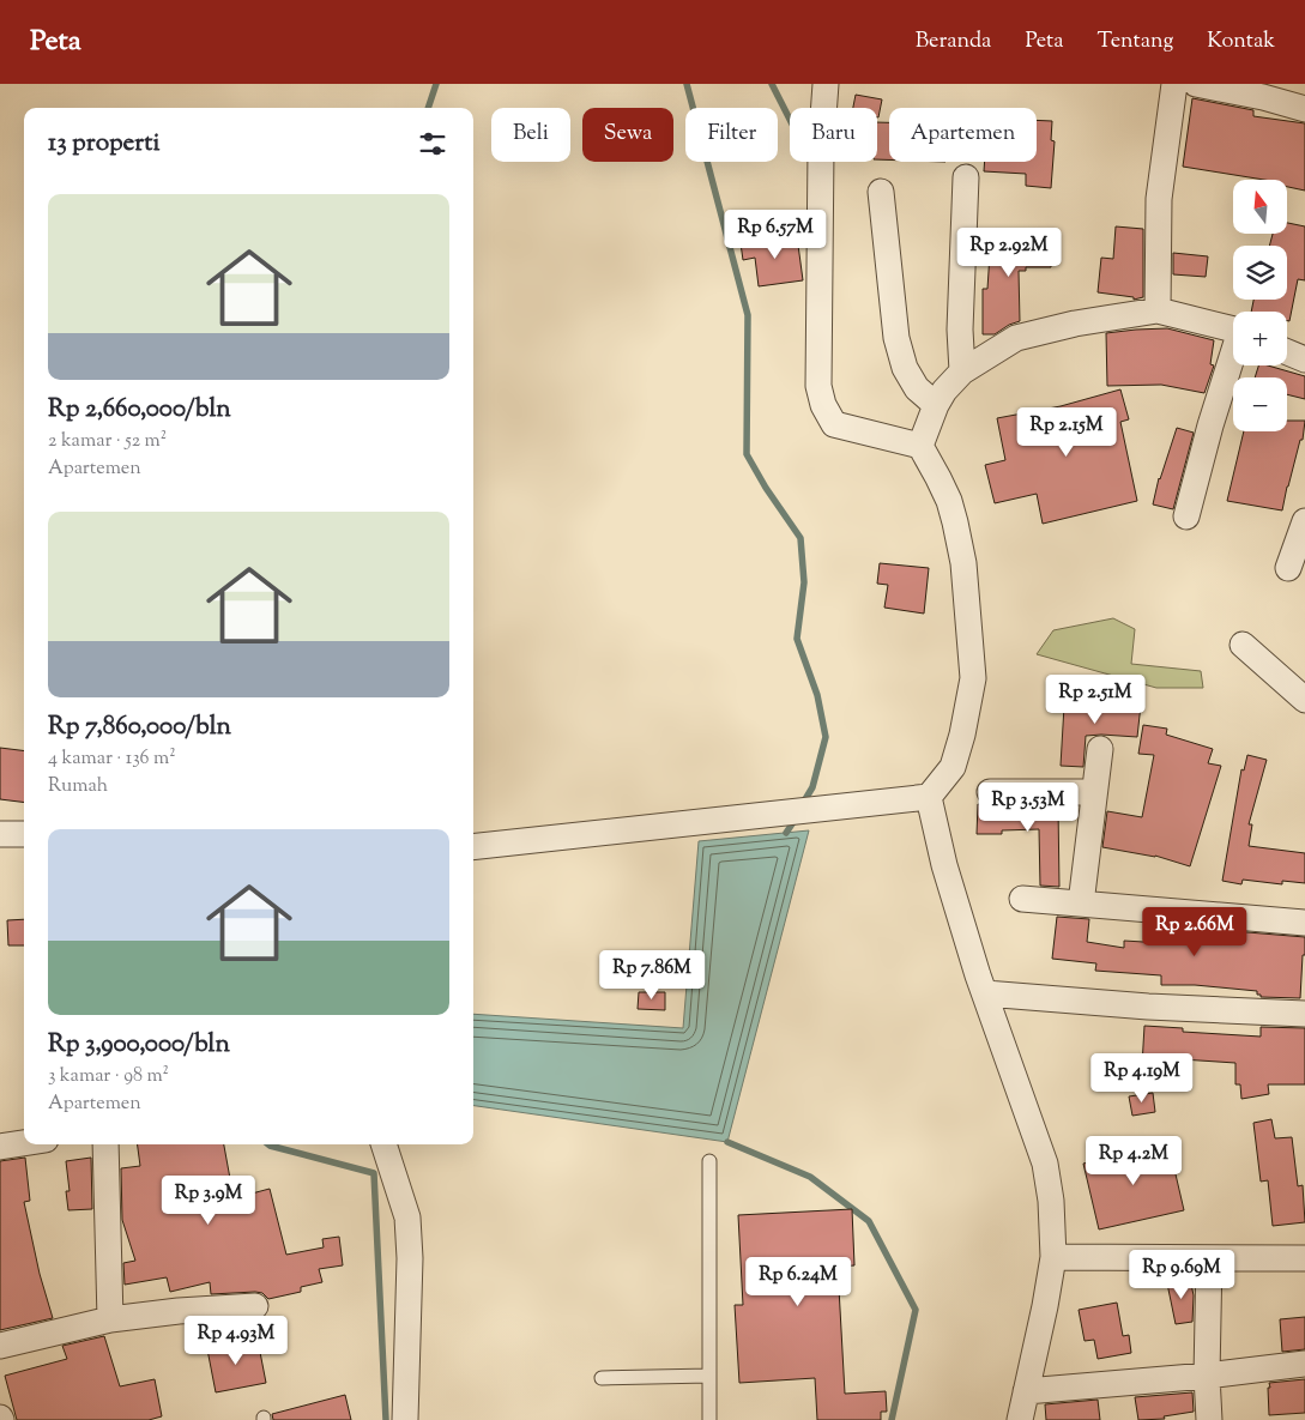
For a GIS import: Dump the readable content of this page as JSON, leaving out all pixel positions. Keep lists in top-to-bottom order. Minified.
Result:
{"north":"top","page":{"header":"Peta","nav":["Beranda","Peta","Tentang","Kontak"],"chip":["Beli","Sewa","Filter","Baru","Apartemen"],"heading":"13 properti","map_buttons":["+","−"],"list":[{"name":"Rp 2,660,000/bln","note":"2 kamar · 52 m² · Apartemen"},{"name":"Rp 7,860,000/bln","note":"4 kamar · 136 m² · Rumah"},{"name":"Rp 3,900,000/bln","note":"3 kamar · 98 m² · Apartemen"}],"price":["Rp 6.57M","Rp 2.92M","Rp 2.15M","Rp 2.51M","Rp 3.53M","Rp 2.66M","Rp 7.86M","Rp 4.19M","Rp 4.2M","Rp 3.9M","Rp 9.69M","Rp 6.24M","Rp 4.93M"]}}
